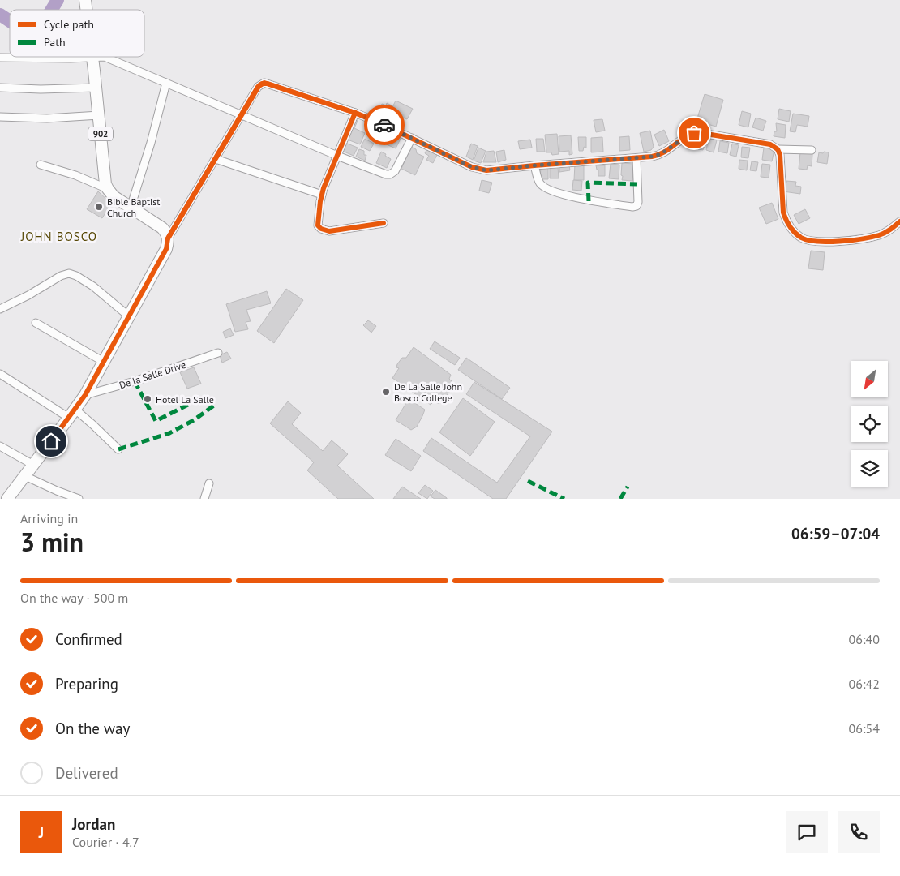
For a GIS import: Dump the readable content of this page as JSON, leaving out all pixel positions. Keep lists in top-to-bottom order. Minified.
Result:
{"streets":{"highway":["902"],"street":["De la Salle Drive"]},"districts":["JOHN BOSCO"],"places":["Bible Baptist Church","De La Salle John Bosco College","Hotel La Salle"],"legend":["Cycle path","Path"],"north":"bottom left","page":{"heading":["3 min","Arriving in","06:59–07:04"],"panel":["Jordan","Courier · 4.7"],"bar":"On the way · 500 m","list":[["Confirmed","06:40"],["Preparing","06:42"],["On the way","06:54"],"Delivered"],"round":"J"}}
